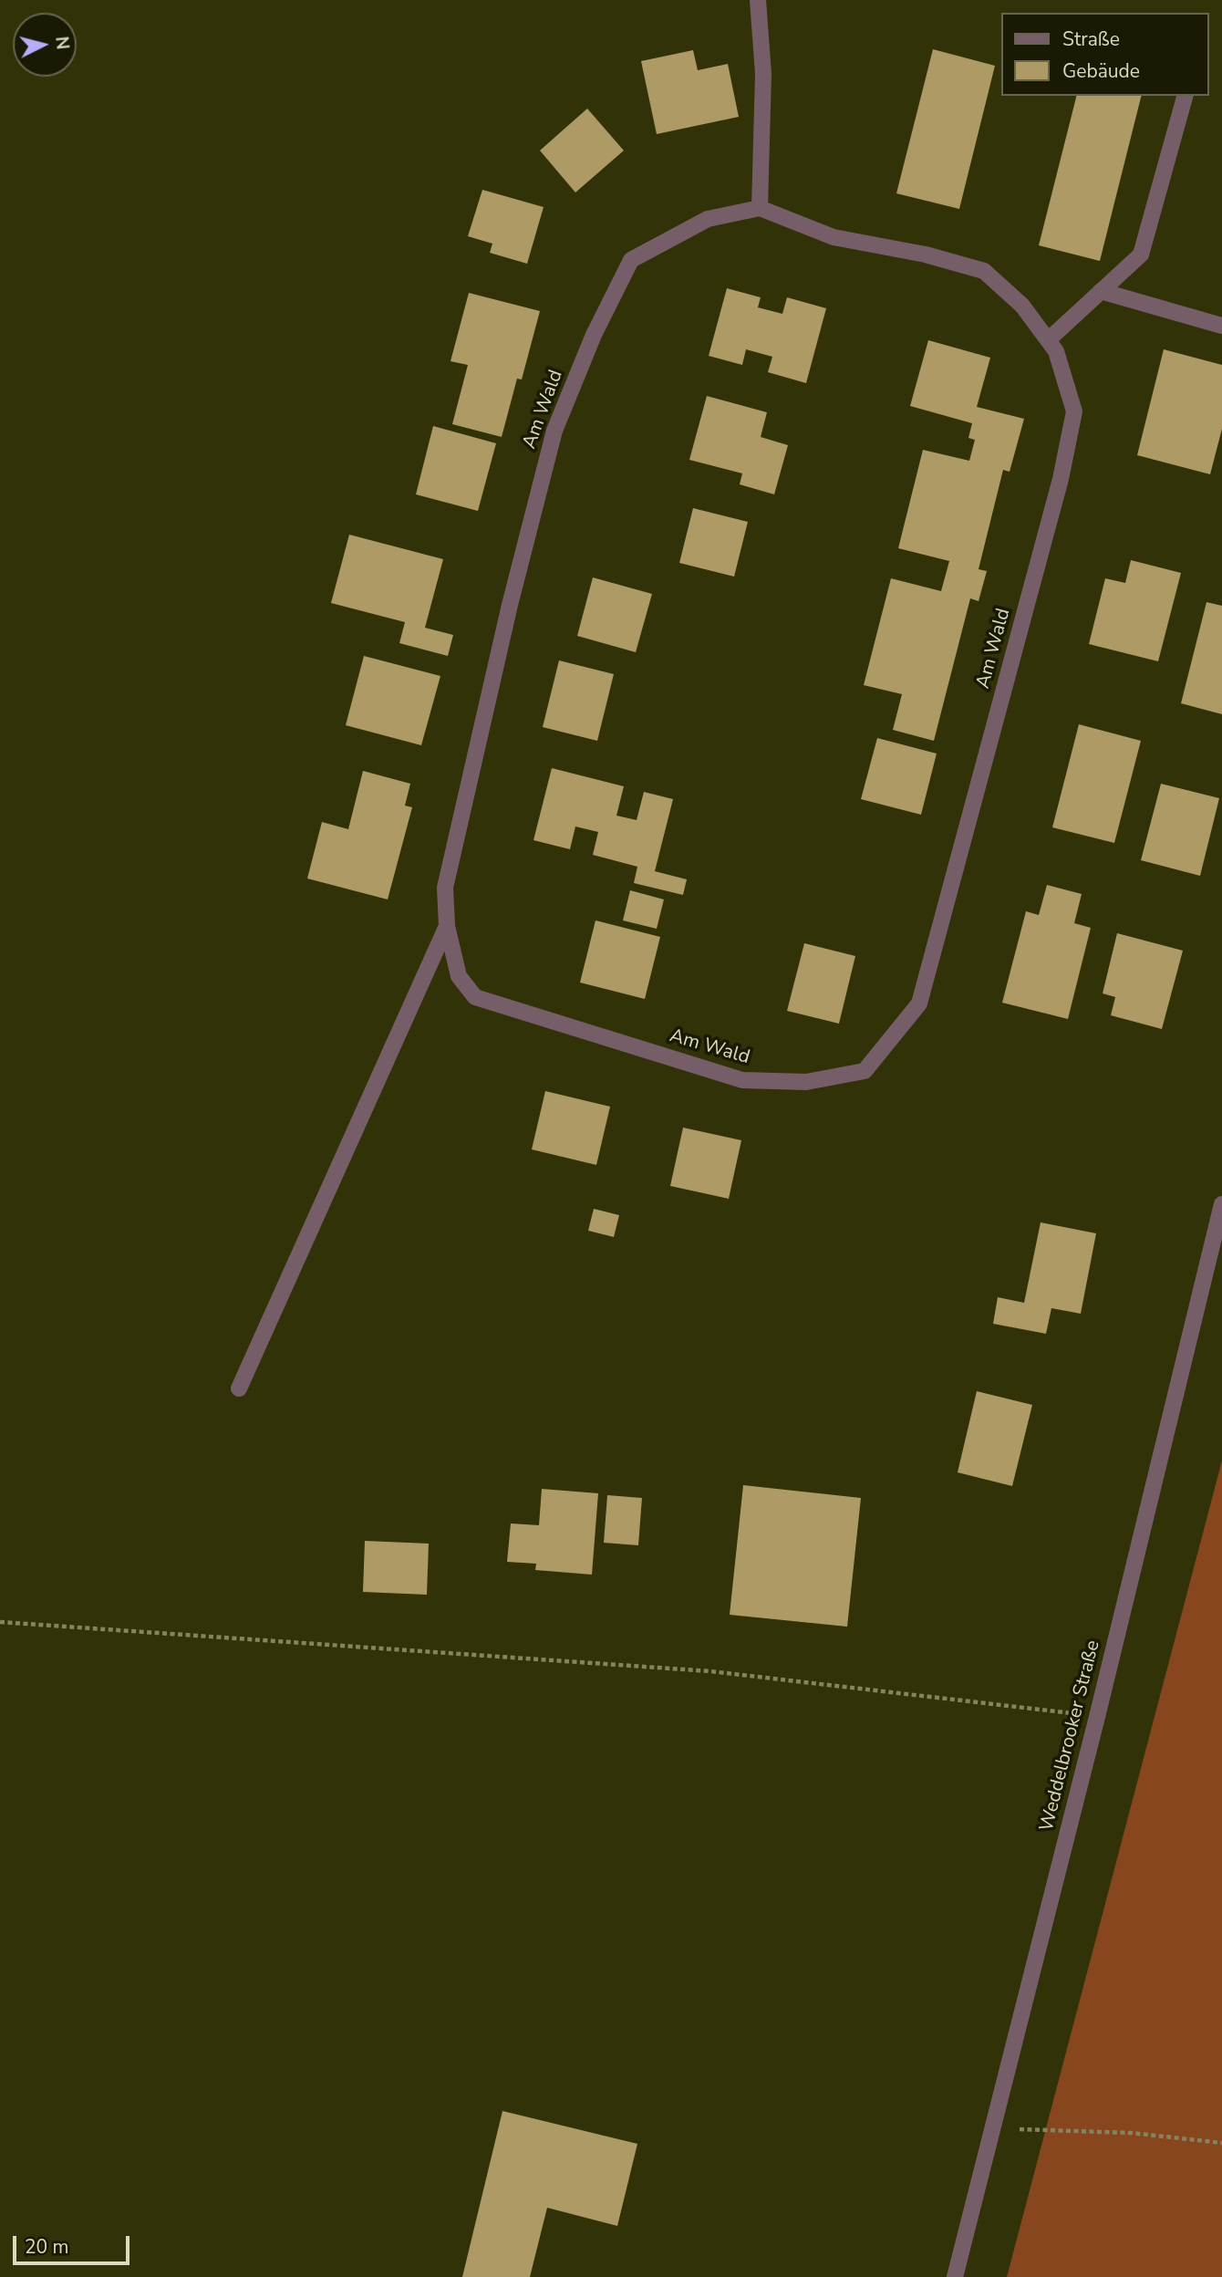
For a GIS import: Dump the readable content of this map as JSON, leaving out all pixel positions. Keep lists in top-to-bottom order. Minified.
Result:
{"streets":{"street":["Am Wald","Weddelbrooker Straße"]},"legend":["Straße","Gebäude"],"scale_bar":"20 m","north":"right"}
